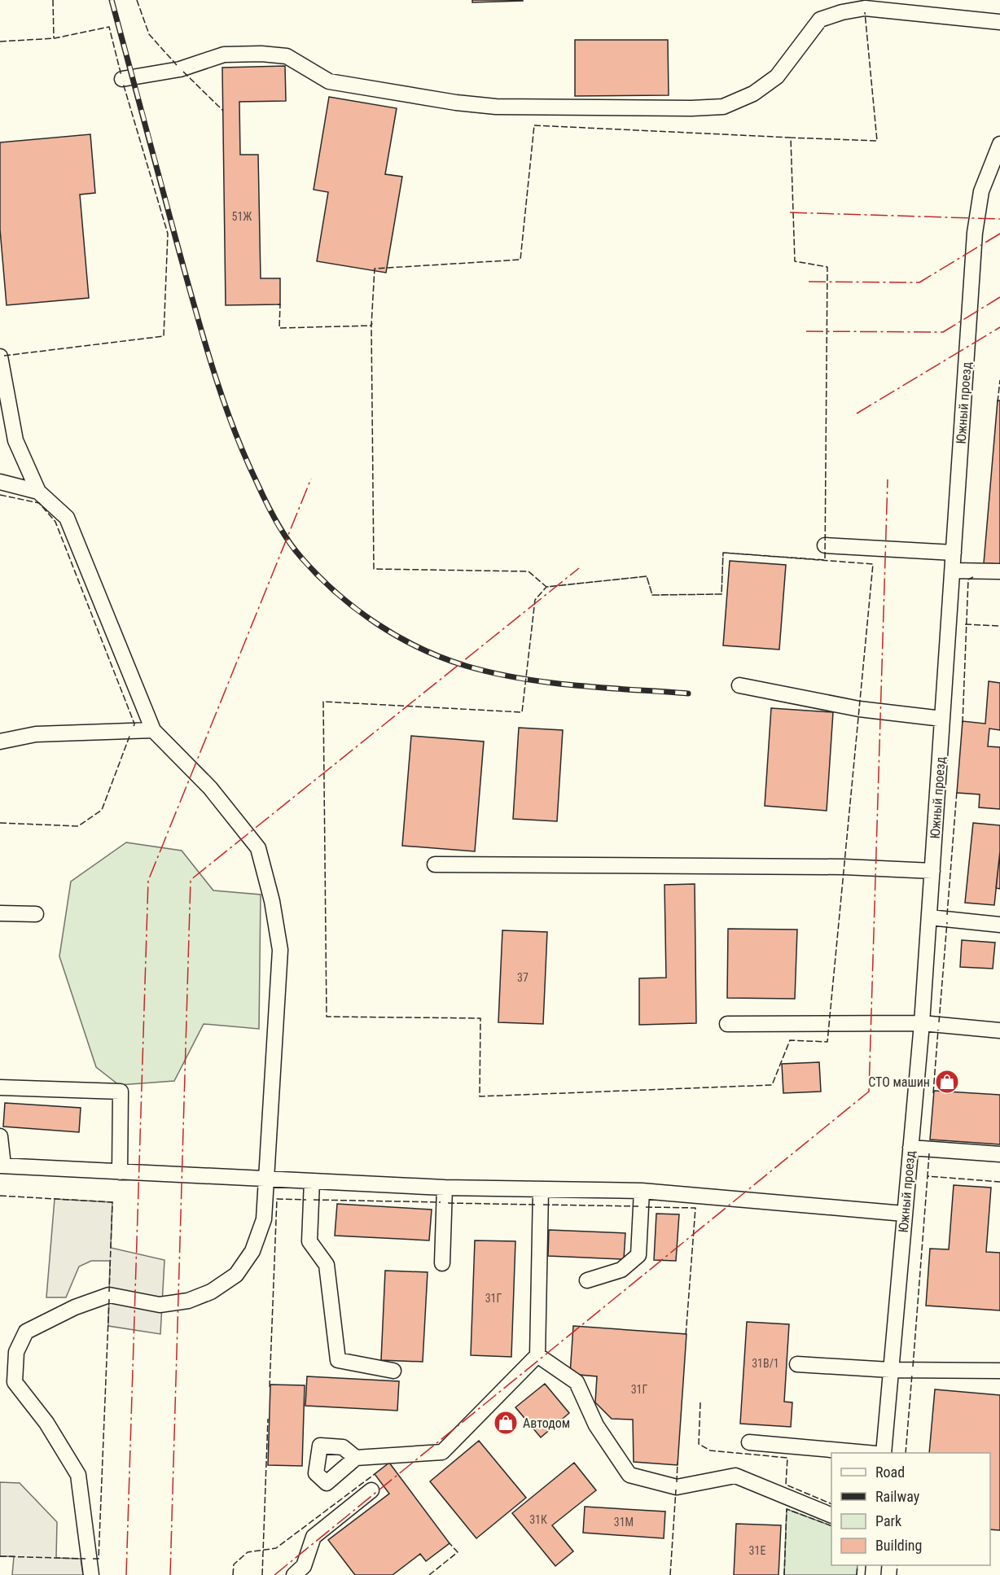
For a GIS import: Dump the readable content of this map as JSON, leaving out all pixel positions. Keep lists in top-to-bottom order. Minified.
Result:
{"streets":{"street":["Южный проезд"]},"places":{"shop":["СТО машин","Автодом"]},"house_numbers":["51Ж","37","31Г","31В/1","31Г","31К","31М","31Е"],"legend":["Road","Railway","Park","Building"]}
